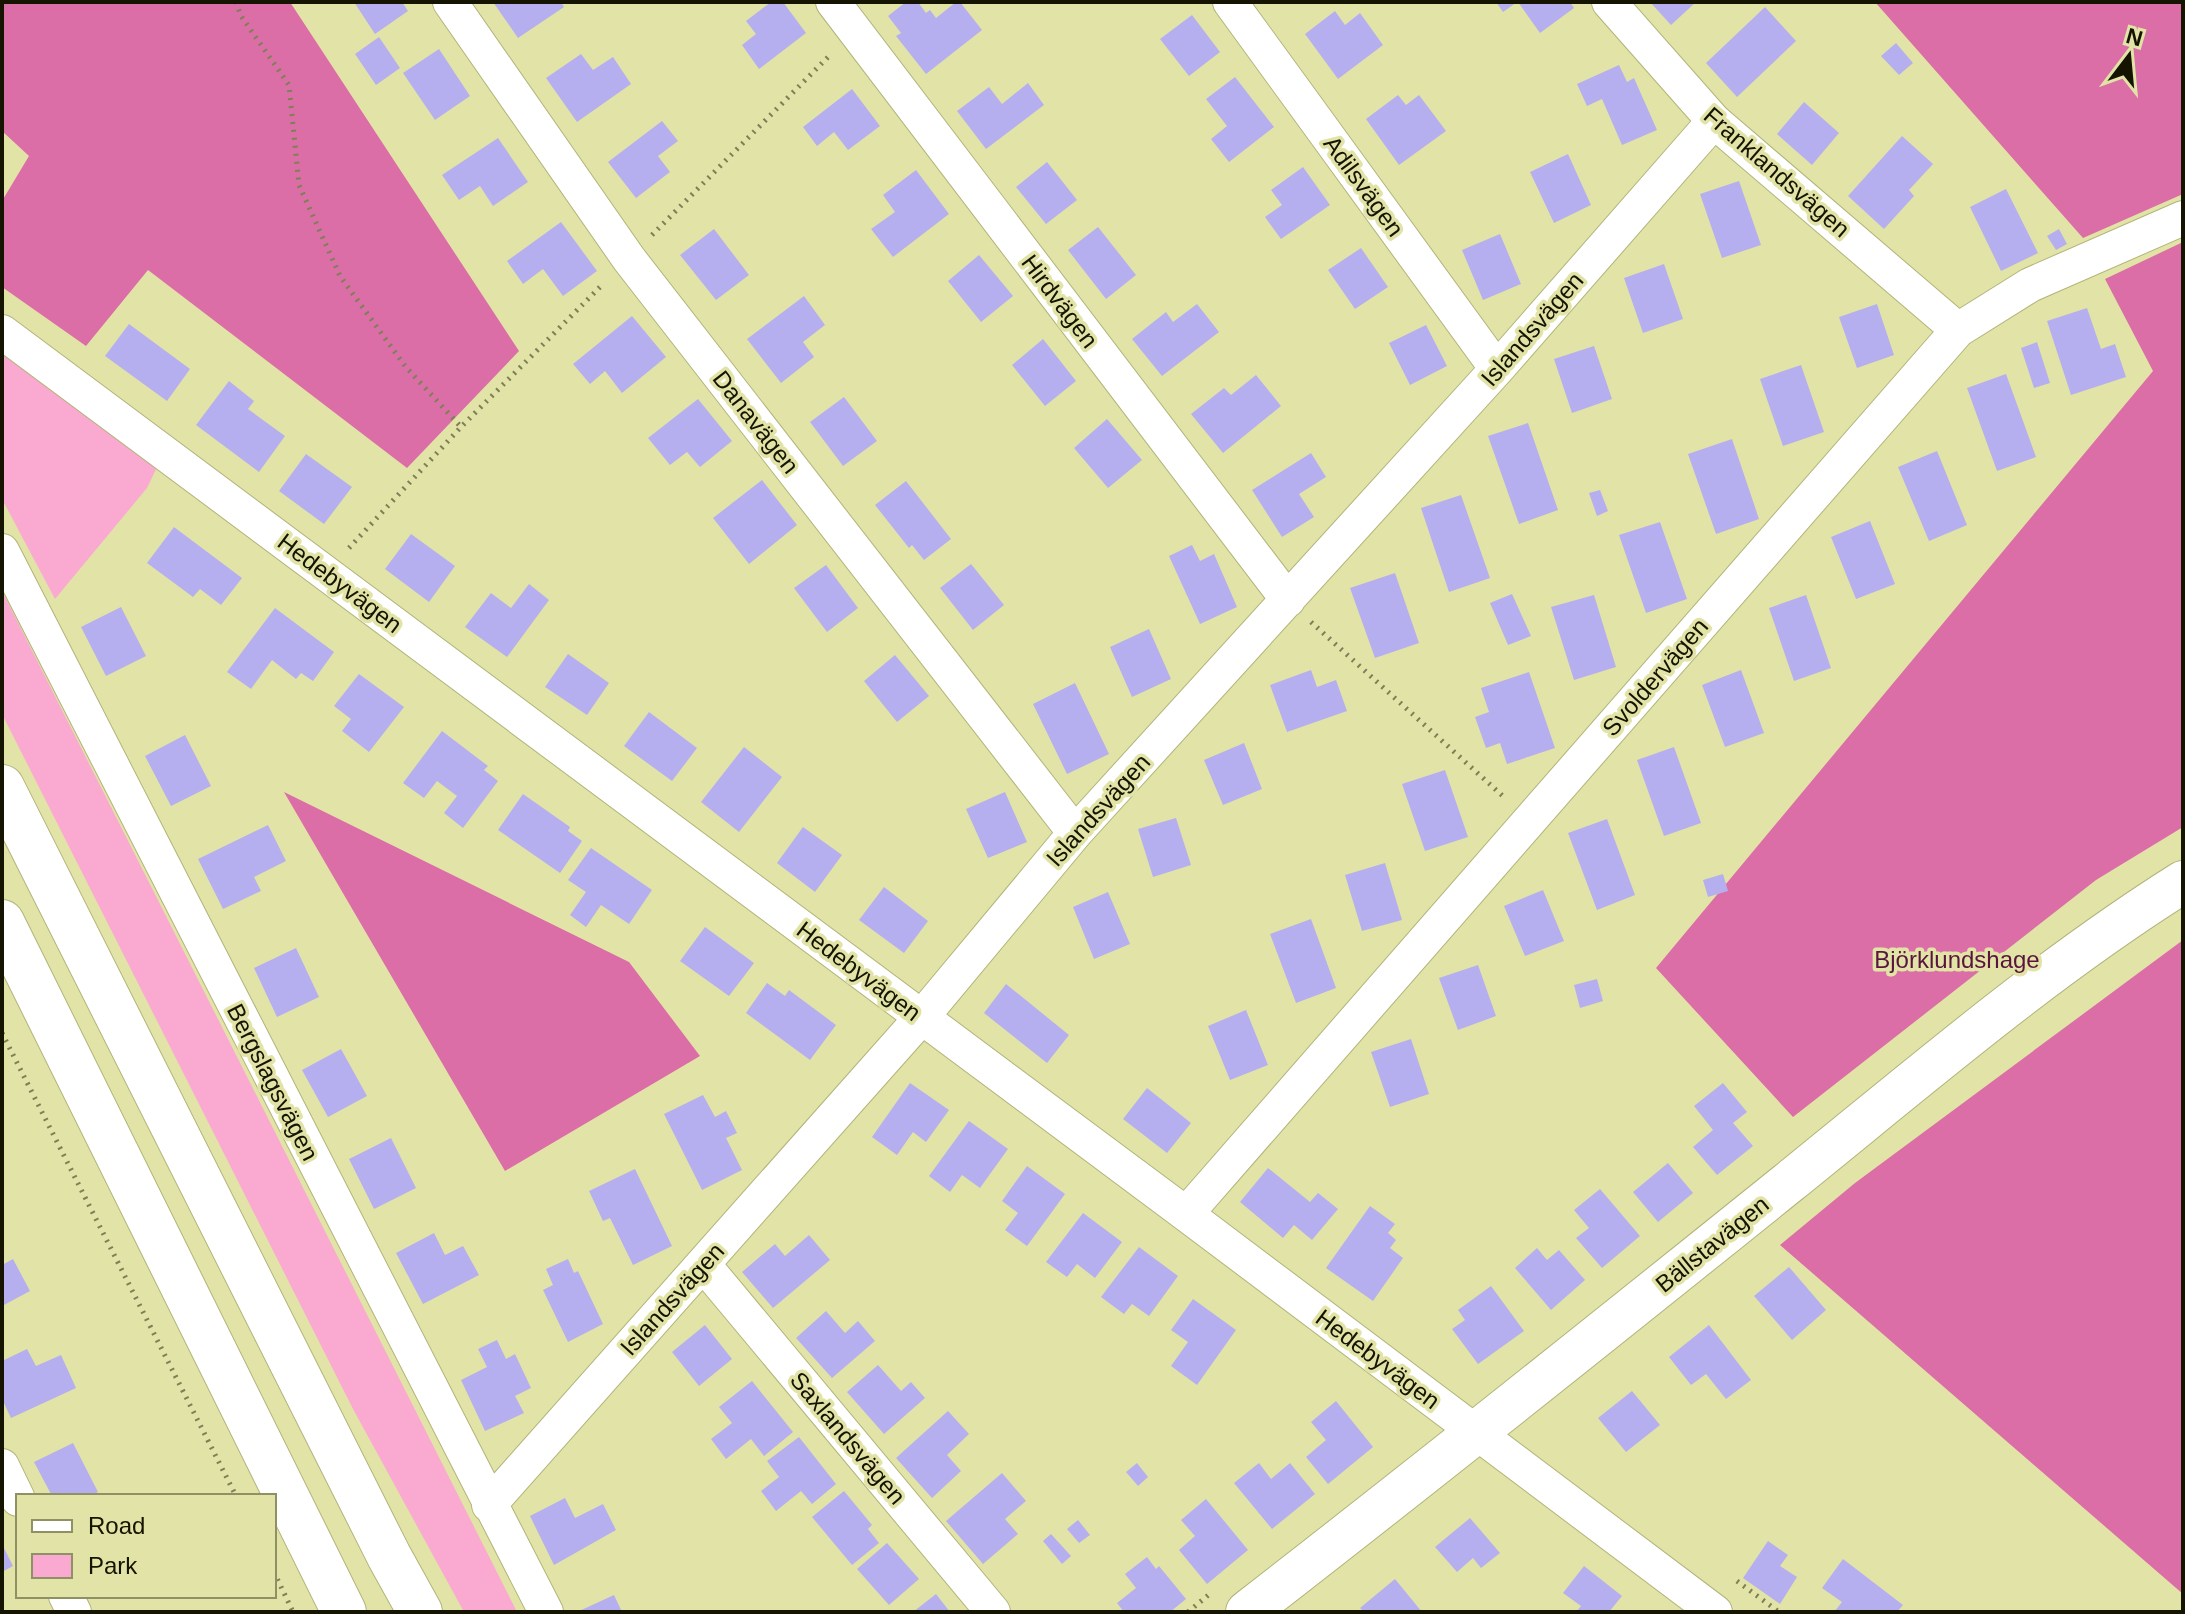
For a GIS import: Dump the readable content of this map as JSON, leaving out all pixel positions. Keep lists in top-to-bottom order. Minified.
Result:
{"streets":{"street":["Franklandsvägen","Adilsvägen","Hirdvägen","Islandsvägen","Danavägen","Hedebyvägen","Svoldervägen","Bergslagsvägen","Bällstavägen","Saxlandsvägen"]},"crossings":[["Franklandsvägen","Islandsvägen"],["Franklandsvägen","Svoldervägen"],["Adilsvägen","Islandsvägen"],["Hirdvägen","Islandsvägen"],["Islandsvägen","Danavägen"],["Islandsvägen","Hedebyvägen"],["Islandsvägen","Bergslagsvägen"],["Islandsvägen","Saxlandsvägen"],["Hedebyvägen","Svoldervägen"],["Hedebyvägen","Bällstavägen"]],"parks":["Björklundshage"],"legend":["Road","Park"],"north":"top"}
